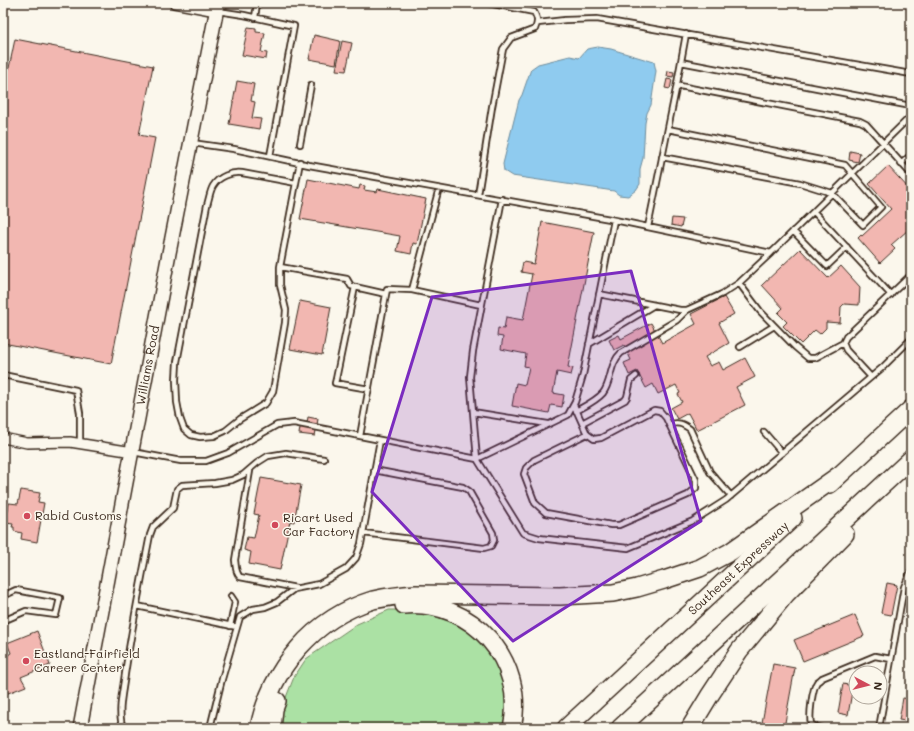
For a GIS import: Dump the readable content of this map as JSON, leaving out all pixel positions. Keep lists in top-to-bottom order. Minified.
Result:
{"streets":{"highway":["Southeast Expressway"],"main road":["Williams Road"]},"places":["Rabid Customs","Ricart Used Car Factory","Eastland-Fairfield Career Center"],"north":"right"}
